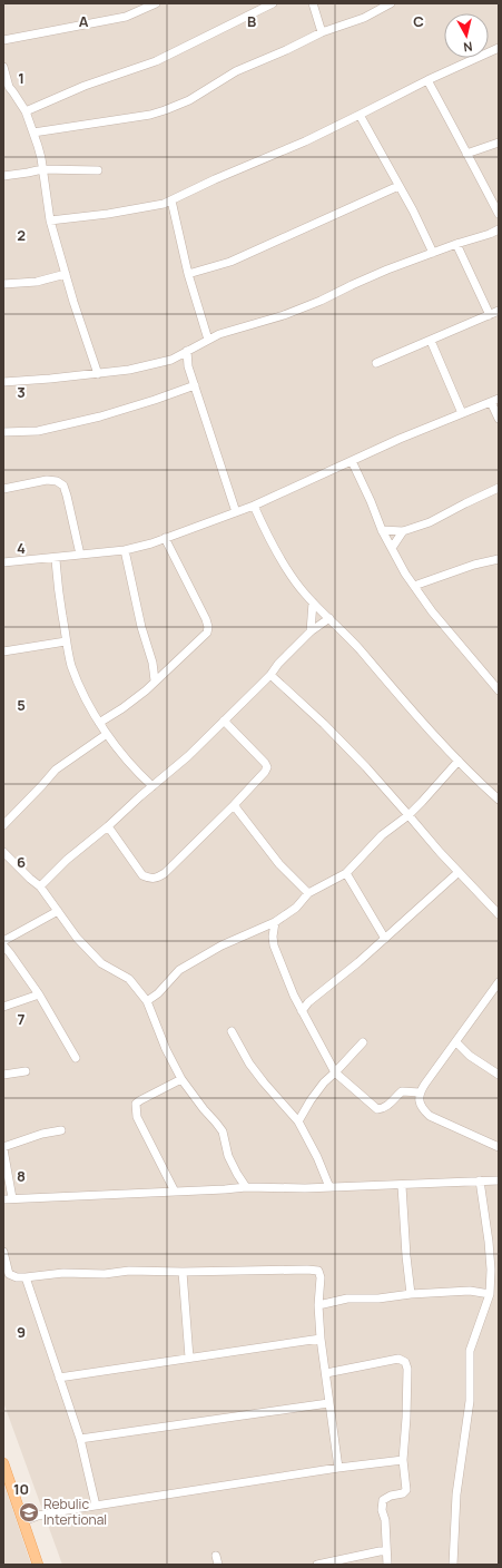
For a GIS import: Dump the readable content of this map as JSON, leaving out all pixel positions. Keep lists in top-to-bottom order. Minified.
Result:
{"places":{"school or university":["Rebulic Intertional"]},"north":"bottom","grid":{"columns":["A","B","C"],"rows":["1","2","3","4","5","6","7","8","9","10"]}}
